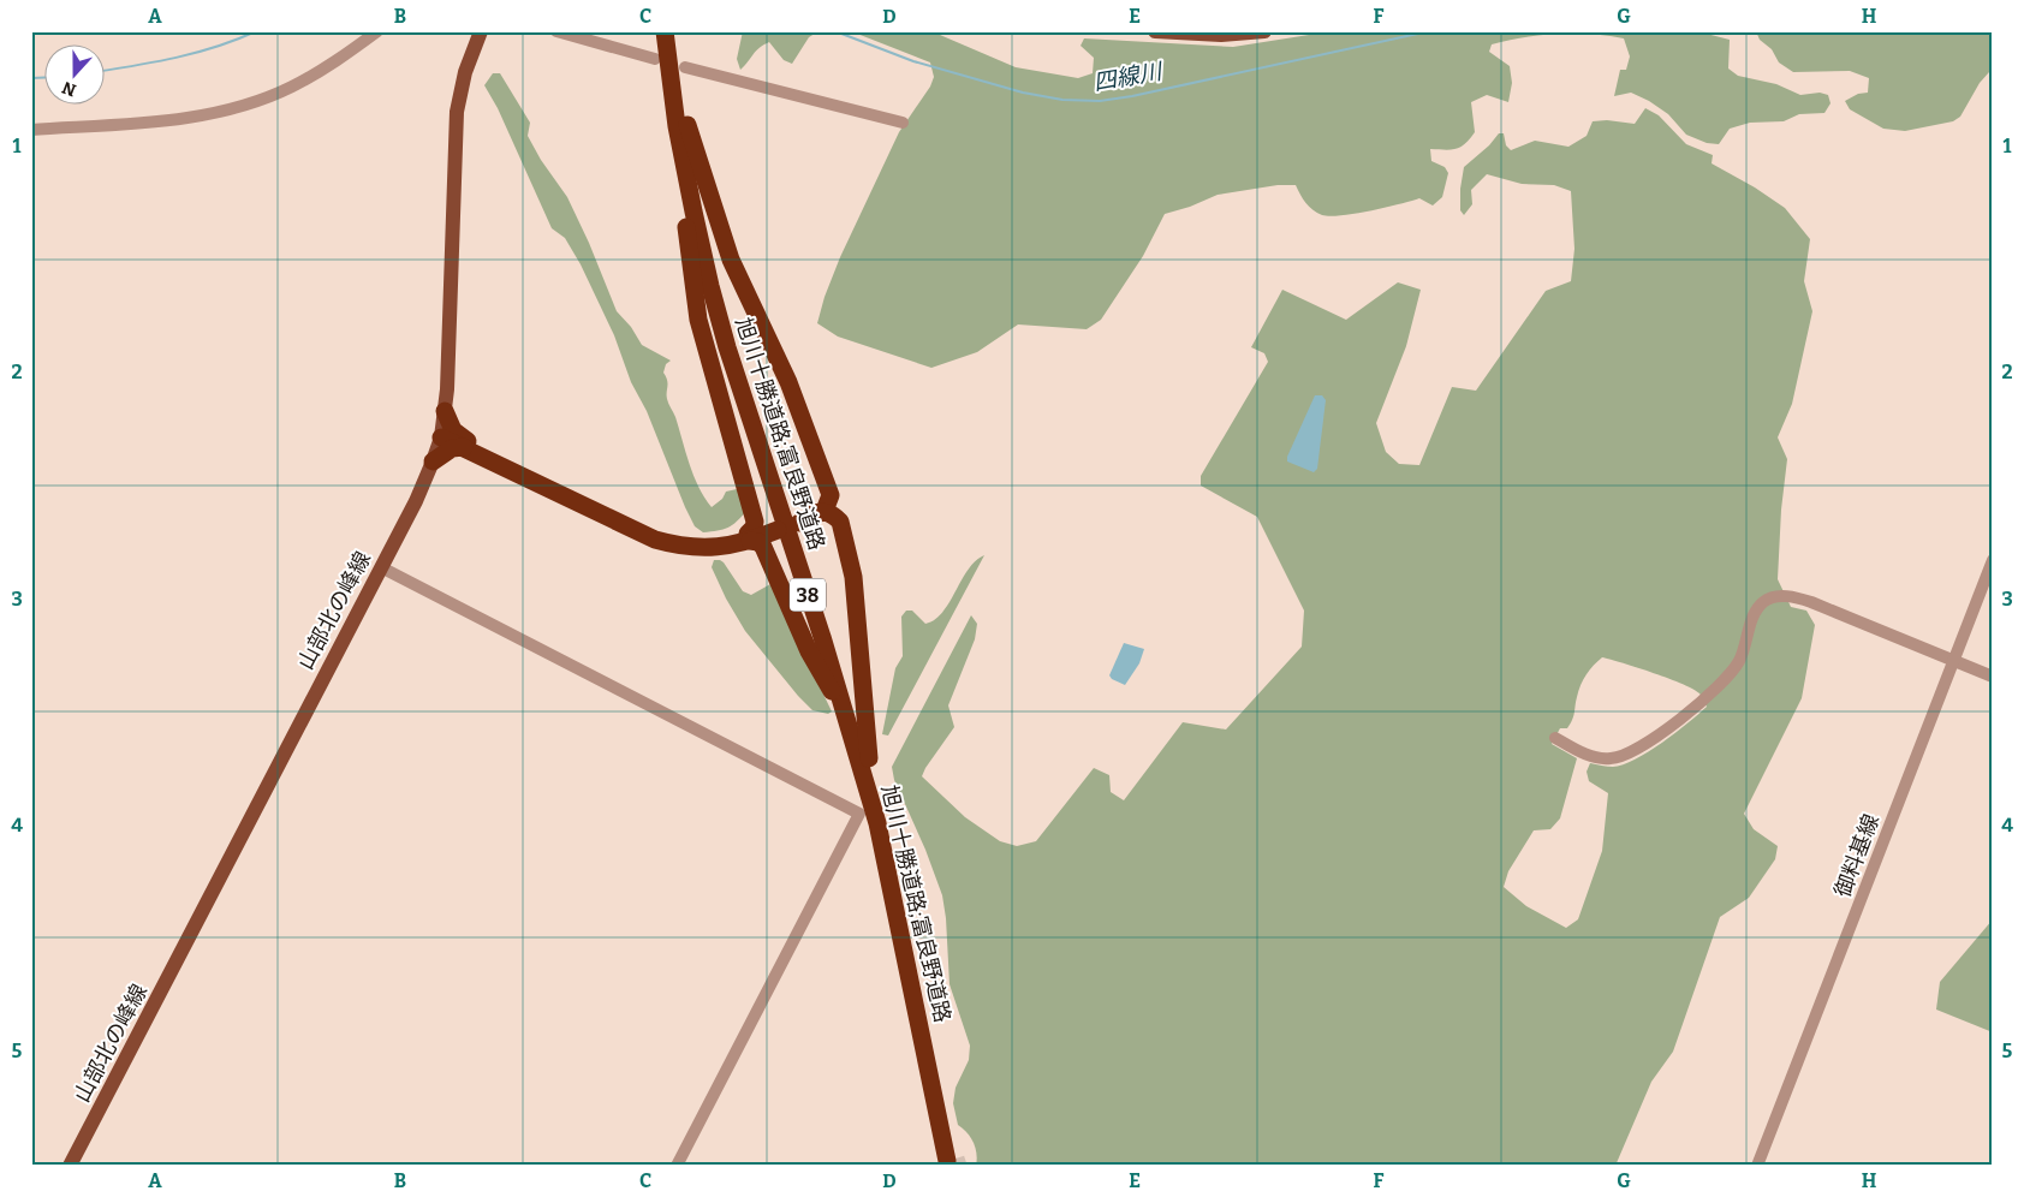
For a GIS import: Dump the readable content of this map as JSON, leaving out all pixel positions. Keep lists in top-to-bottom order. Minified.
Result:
{"streets":{"highway":["旭川十勝道路;富良野道路","38"],"main road":["山部北の峰線"],"street":["御料基線"]},"crossings":[["旭川十勝道路;富良野道路","38"]],"water":["四線川"],"north":"bottom","grid":{"columns":["A","B","C","D","E","F","G","H"],"rows":["1","2","3","4","5"]}}
